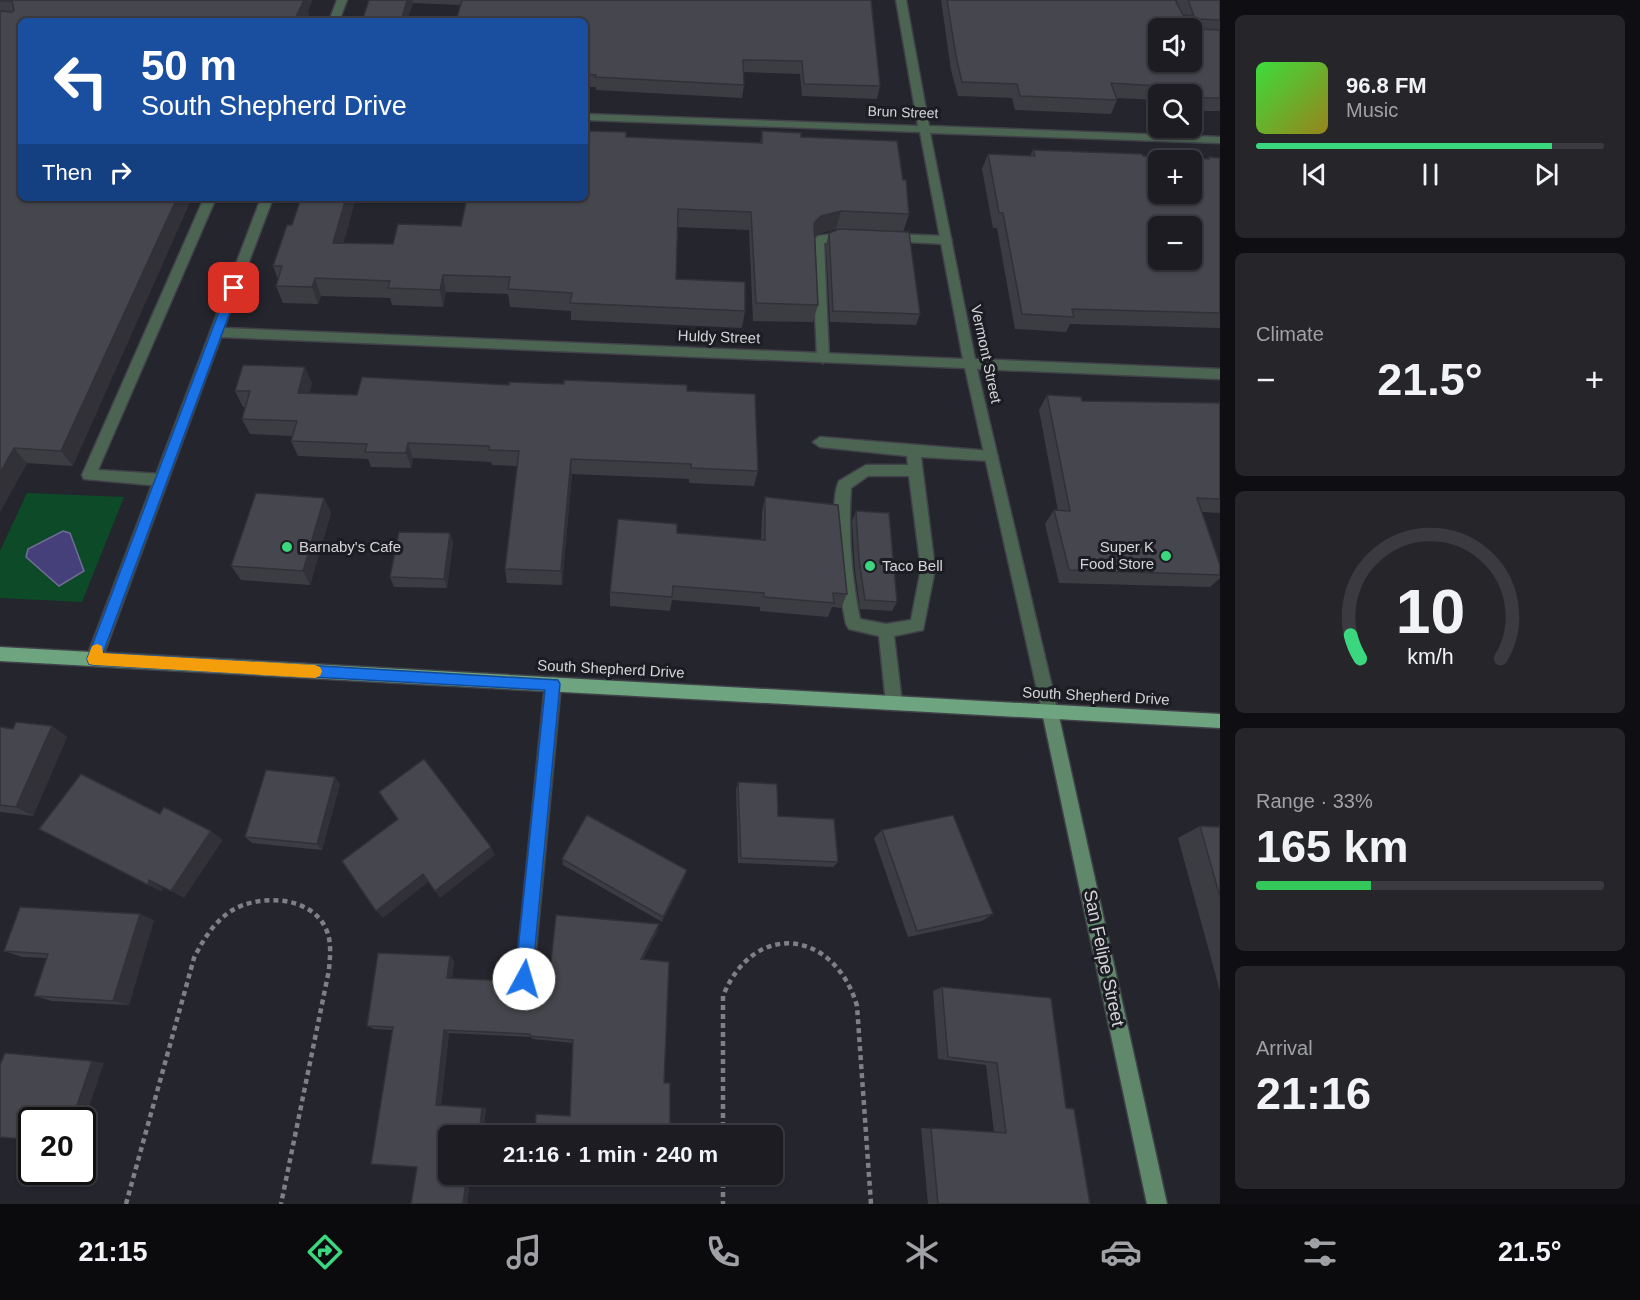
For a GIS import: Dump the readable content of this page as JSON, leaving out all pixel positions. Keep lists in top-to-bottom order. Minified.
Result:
{"streets":{"main road":["South Shepherd Drive"],"street":["Brun Street","Huldy Street","Vermont Street","San Felipe Street"]},"crossings":[["Brun Street","Vermont Street"],["Huldy Street","Vermont Street"],["Vermont Street","South Shepherd Drive"],["Vermont Street","San Felipe Street"],["South Shepherd Drive","San Felipe Street"]],"places":["Barnaby's Cafe","Super K Food Store","Taco Bell"],"page":{"map_buttons":["+","−"],"turn":["50 m","South Shepherd Drive"],"song":["96.8 FM","Music"],"then":"Then","tile":["Climate",["Range · 33%","165 km"],["Arrival","21:16"]],"heat":["−","21.5°","+"],"limit":"20","trip":"21:16 · 1 min · 240 m","tabs":["21:15","21.5°"],"gauge":["10","km/h"]}}
